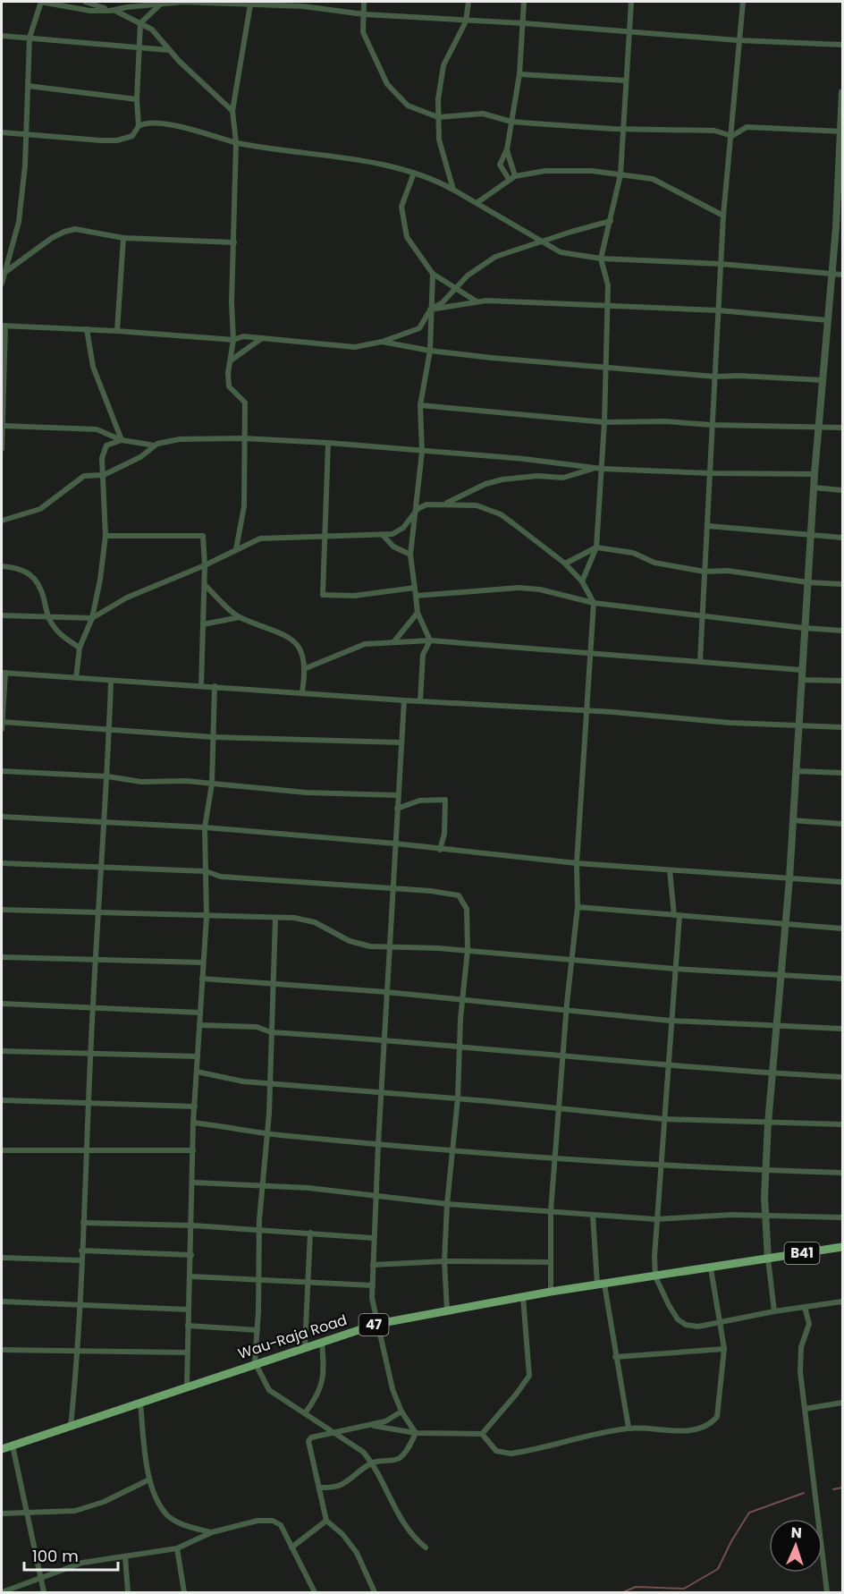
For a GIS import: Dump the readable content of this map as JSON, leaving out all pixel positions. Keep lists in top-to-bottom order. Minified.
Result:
{"streets":{"main road":["B41","47","Wau-Raja Road"]},"crossings":[["B41","Wau-Raja Road"]],"scale_bar":"100 m","north":"top"}
